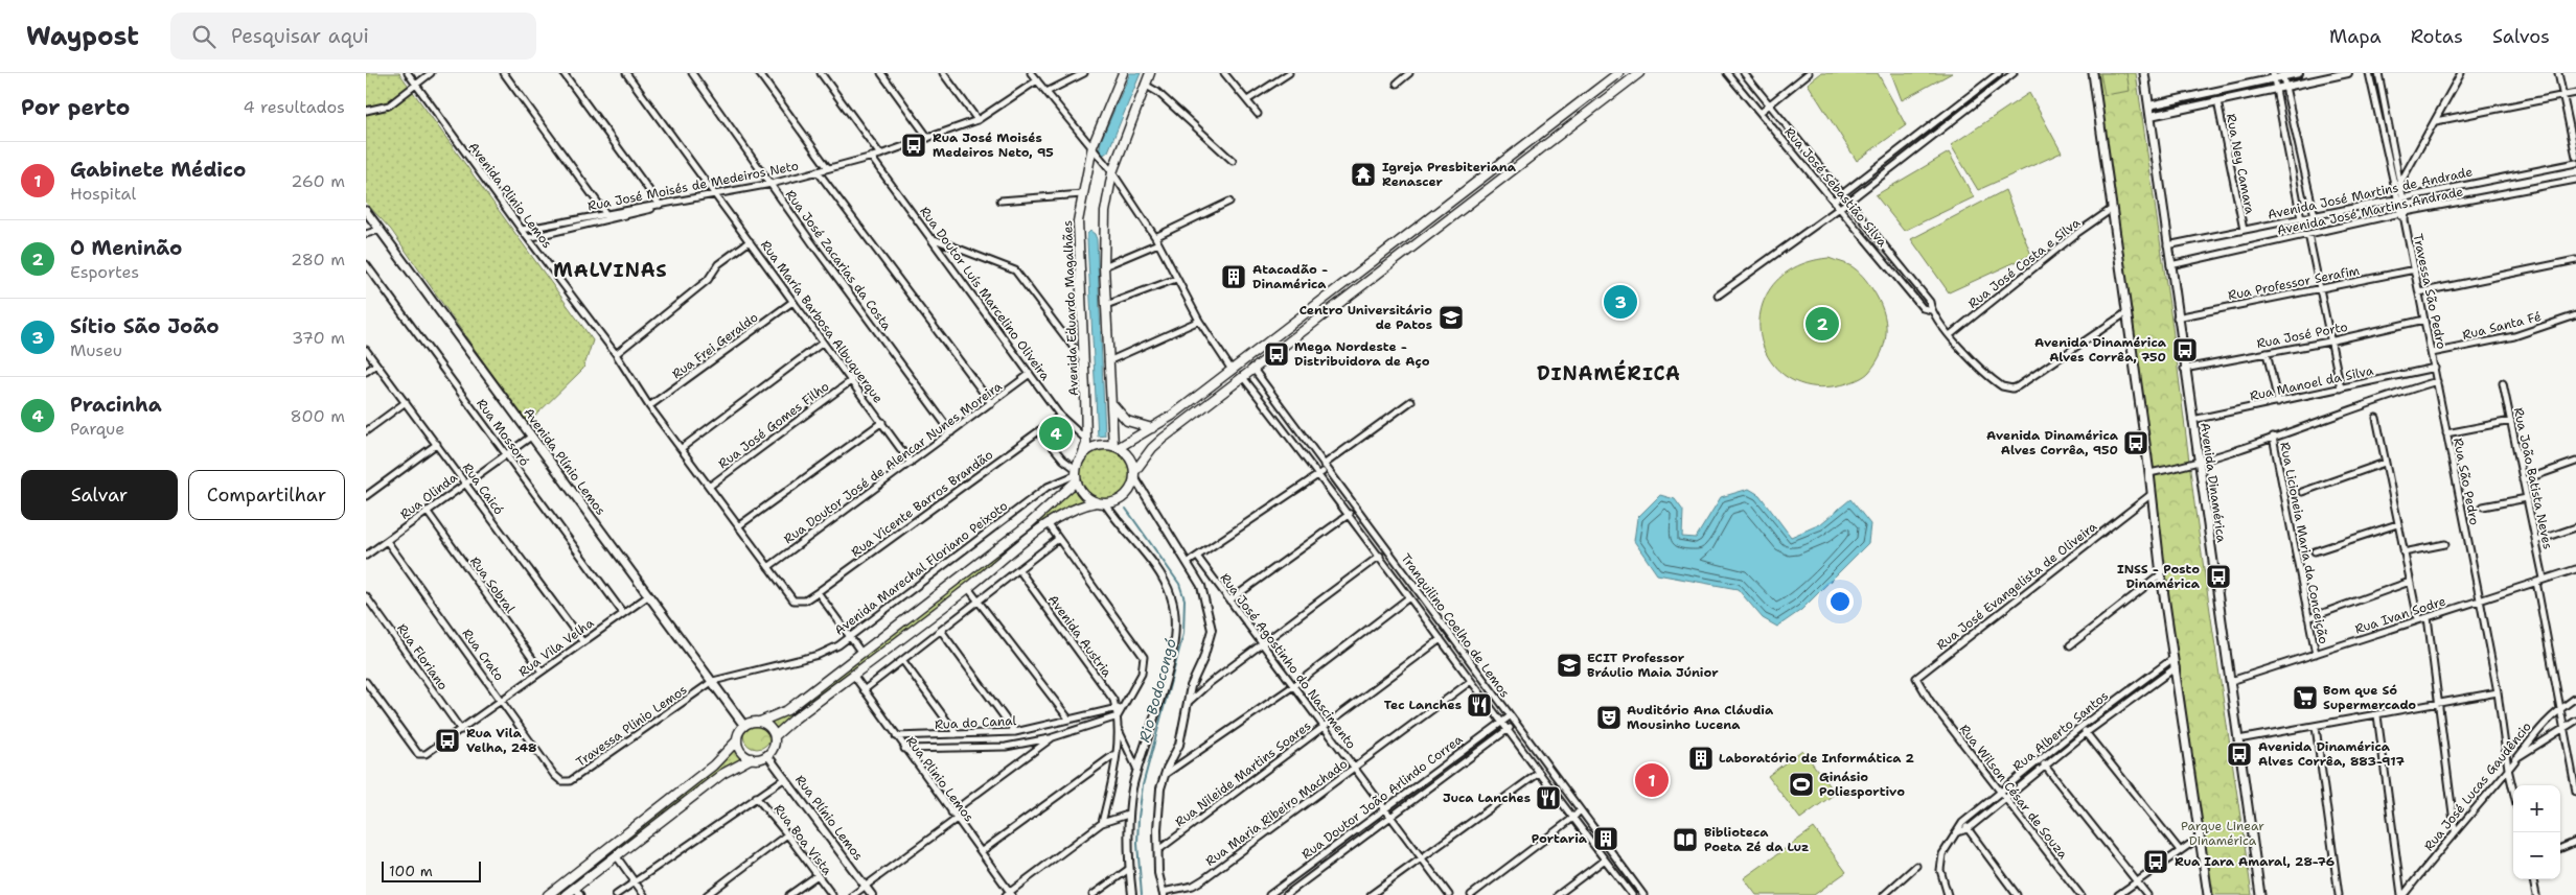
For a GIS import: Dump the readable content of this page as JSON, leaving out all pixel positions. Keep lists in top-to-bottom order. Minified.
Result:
{"streets":{"main road":["Avenida Eduardo Magalhães","Avenida Plínio Lemos","Avenida Dinamérica"],"street":["Rua Ney Camara","Rua José Moisés de Medeiros Neto","Rua José Sebastião Silva","Avenida José Martins de Andrade","Avenida Plinio Lemos","Avenida José Martins Andrade","Rua José Zacarias da Costa","Rua José Costa e Silva","Rua Professor Serafim","Travessa São Pedro","Rua Doutor Luís Marcelino Oliveira","Rua María Barbosa Albuquerque","Rua Santa Fé","Rua José Porto","Rua Frei Geraldo","Rua Manoel da Silva","Rua José Gomes Filho","Rua Mossoró","Rua Doutor José de Alencar Nunes Moreira","Rua João Batista Neves","Rua São Pedro","Rua Caicó","Rua Olinda","Rua Vicente Barros Brandão","Rua Licioneia Maria da Conceição","Avenida Marechal Floriano Peixoto","Rua Sobral","Rua José Evangelista de Oliveira","Rua Ivan Sodre","Tranquilino Coelho de Lemos","Avenida Austria","Rua Vila Velha","Rua Crato","Rua Floriano","Rua José Agostinho do Nascimento","Rua do Canal","Travessa Plinio Lemos","Rua Alberto Santos","Rua Nileide Martins Soares","Rua Plinio Lemos","Rua José Lucas Gaudêncio","Rua Wilson César de Souza","Rua Doutor João Arlindo Correa","Rua Maria Ribeiro Machado","Rua Plínio Lemos","Rua Boa Vista"]},"crossings":[["Rua Ney Camara","Avenida José Martins de Andrade"],["Rua José Moisés de Medeiros Neto","Avenida Plinio Lemos"],["Rua José Moisés de Medeiros Neto","Rua José Zacarias da Costa"],["Rua José Moisés de Medeiros Neto","Rua Doutor Luís Marcelino Oliveira"],["Rua José Moisés de Medeiros Neto","Rua María Barbosa Albuquerque"],["Rua José Sebastião Silva","Rua José Costa e Silva"],["Avenida José Martins de Andrade","Avenida Dinamérica"],["Avenida Plinio Lemos","Rua Frei Geraldo"],["Avenida José Martins Andrade","Travessa São Pedro"],["Avenida José Martins Andrade","Avenida Dinamérica"],["Rua José Zacarias da Costa","Rua Doutor José de Alencar Nunes Moreira"],["Rua Professor Serafim","Travessa São Pedro"],["Rua Professor Serafim","Avenida Dinamérica"],["Travessa São Pedro","Rua Santa Fé"],["Travessa São Pedro","Rua José Porto"],["Travessa São Pedro","Rua Manoel da Silva"],["Travessa São Pedro","Rua São Pedro"],["Rua Doutor Luís Marcelino Oliveira","Avenida Eduardo Magalhães"],["Rua Doutor Luís Marcelino Oliveira","Rua Doutor José de Alencar Nunes Moreira"],["Rua Doutor Luís Marcelino Oliveira","Rua Vicente Barros Brandão"],["Avenida Eduardo Magalhães","Avenida Marechal Floriano Peixoto"],["Rua María Barbosa Albuquerque","Rua Frei Geraldo"],["Rua María Barbosa Albuquerque","Rua José Gomes Filho"],["Rua María Barbosa Albuquerque","Rua Doutor José de Alencar Nunes Moreira"],["Rua José Porto","Avenida Dinamérica"],["Rua Manoel da Silva","Rua São Pedro"],["Rua Manoel da Silva","Avenida Dinamérica"],["Rua Mossoró","Rua Olinda"],["Rua Mossoró","Rua Vila Velha"],["Avenida Plínio Lemos","Rua Olinda"],["Avenida Plínio Lemos","Avenida Marechal Floriano Peixoto"],["Avenida Plínio Lemos","Rua Vila Velha"],["Avenida Plínio Lemos","Travessa Plinio Lemos"],["Avenida Plínio Lemos","Rua Plínio Lemos"],["Rua Doutor José de Alencar Nunes Moreira","Rua Vicente Barros Brandão"],["Rua João Batista Neves","Rua Ivan Sodre"],["Rua São Pedro","Rua Licioneia Maria da Conceição"],["Rua São Pedro","Rua Ivan Sodre"],["Rua São Pedro","Rua José Lucas Gaudêncio"],["Avenida Dinamérica","Rua Licioneia Maria da Conceição"],["Avenida Dinamérica","Rua Ivan Sodre"],["Rua Caicó","Rua Olinda"],["Rua Caicó","Rua Vila Velha"],["Rua Olinda","Rua Sobral"],["Rua Olinda","Rua Crato"],["Rua Licioneia Maria da Conceição","Rua Ivan Sodre"],["Avenida Marechal Floriano Peixoto","Travessa Plinio Lemos"],["Rua Sobral","Rua Vila Velha"],["Rua José Evangelista de Oliveira","Rua Wilson César de Souza"],["Tranquilino Coelho de Lemos","Rua Nileide Martins Soares"],["Tranquilino Coelho de Lemos","Rua Doutor João Arlindo Correa"],["Tranquilino Coelho de Lemos","Rua Maria Ribeiro Machado"],["Avenida Austria","Rua do Canal"],["Rua Vila Velha","Rua Crato"],["Rua Vila Velha","Rua Floriano"],["Rua Crato","Travessa Plinio Lemos"],["Rua José Agostinho do Nascimento","Rua Nileide Martins Soares"],["Rua José Agostinho do Nascimento","Rua Doutor João Arlindo Correa"],["Rua José Agostinho do Nascimento","Rua Maria Ribeiro Machado"],["Rua do Canal","Rua Plinio Lemos"],["Rua Alberto Santos","Rua Wilson César de Souza"]],"districts":["MALVINAS","DINAMÉRICA"],"water":["Rio Bodocongó"],"parks":["Parque Linear Dinamérica"],"places":{"bus stop":["Rua José Moisés Medeiros Neto, 95","Avenida Dinamérica Alves Corrêa, 750","Mega Nordeste - Distribuidora de Aço","Avenida Dinamérica Alves Corrêa, 950","INSS - Posto Dinamérica","Rua Vila Velha, 248","Avenida Dinamérica Alves Corrêa, 883-917","Rua Iara Amaral, 28-76"],"temple":["Igreja Presbiteriana Renascer"],"building":["Atacadão - Dinamérica","Laboratório de Informática 2","Portaria"],"school or university":["Centro Universitário de Patos","ECIT Professor Bráulio Maia Júnior"],"supermarket":["Bom que Só Supermercado"],"restaurant":["Tec Lanches","Juca Lanches"],"theatre":["Auditório Ana Cláudia Mousinho Lucena"],"sports":["Ginásio Poliesportivo"],"library":["Biblioteca Poeta Zé da Luz"]},"scale_bar":"100 m","page":{"header":"Waypost","search":"Pesquisar aqui","nav":["Mapa","Rotas","Salvos"],"heading":["Por perto","4 resultados"],"list":[{"mark":"1","name":"Gabinete Médico","note":"Hospital","value":"260 m"},{"mark":"2","name":"O Meninão","note":"Esportes","value":"280 m"},{"mark":"3","name":"Sítio São João","note":"Museu","value":"370 m"},{"mark":"4","name":"Pracinha","note":"Parque","value":"800 m"}],"pins":["3","2","4","1"],"buttons":["Salvar","Compartilhar"],"map_buttons":["+","−"],"scale":"100 m"}}
